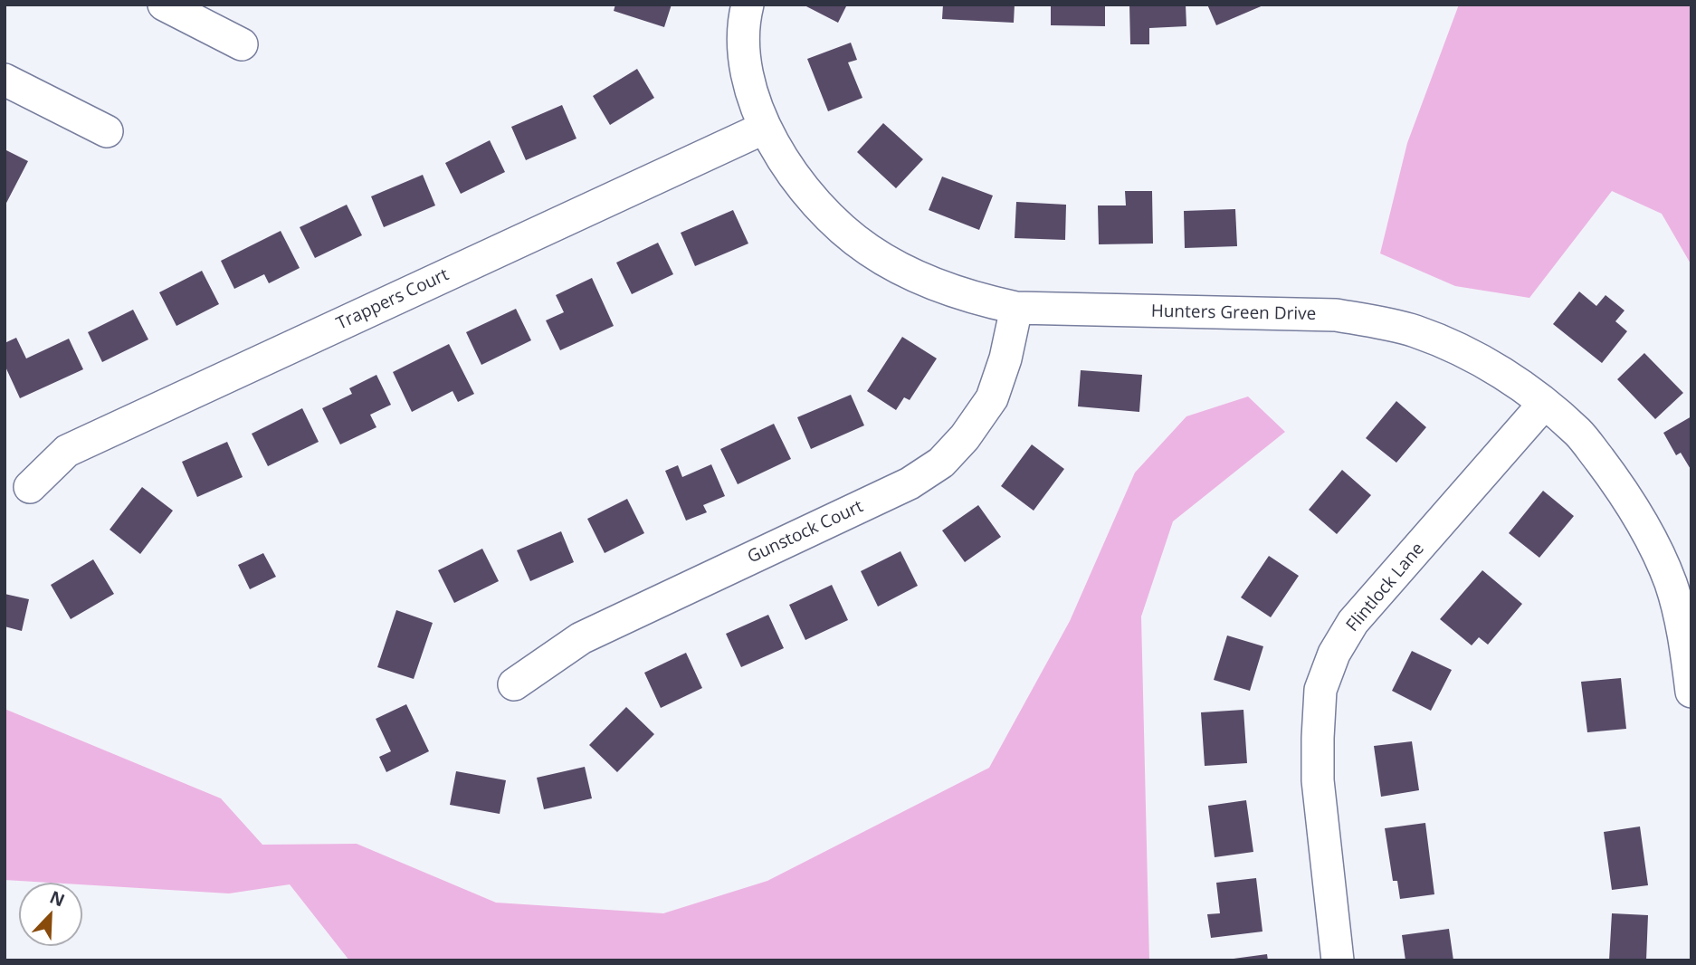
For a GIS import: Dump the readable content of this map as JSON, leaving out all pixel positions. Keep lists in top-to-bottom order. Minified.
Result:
{"streets":{"street":["Trappers Court","Hunters Green Drive","Gunstock Court","Flintlock Lane"]},"crossings":[["Trappers Court","Hunters Green Drive"],["Hunters Green Drive","Gunstock Court"],["Hunters Green Drive","Flintlock Lane"]],"north":"top right"}
